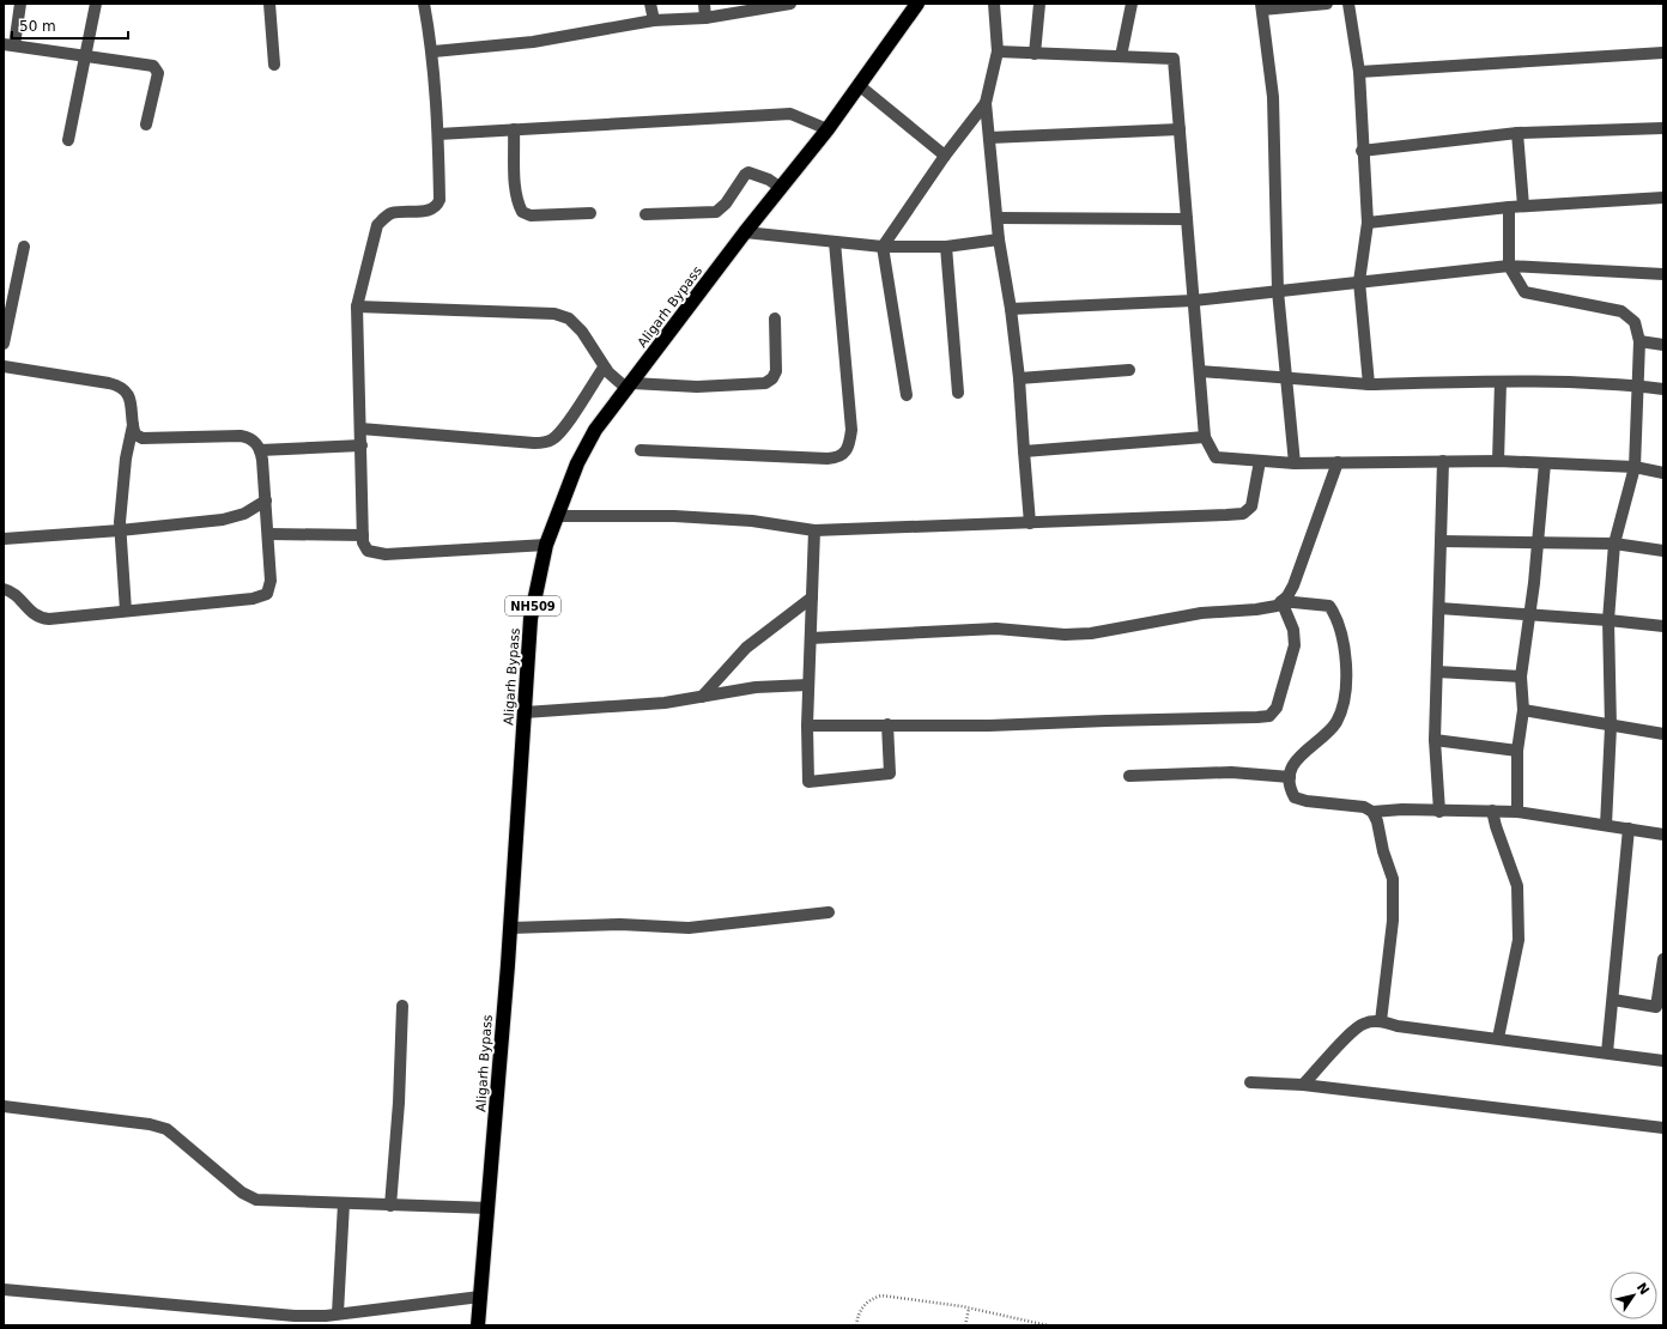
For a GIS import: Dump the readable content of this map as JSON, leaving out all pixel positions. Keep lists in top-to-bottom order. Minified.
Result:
{"streets":{"highway":["Aligarh Bypass","NH509"]},"scale_bar":"50 m","north":"top right"}
